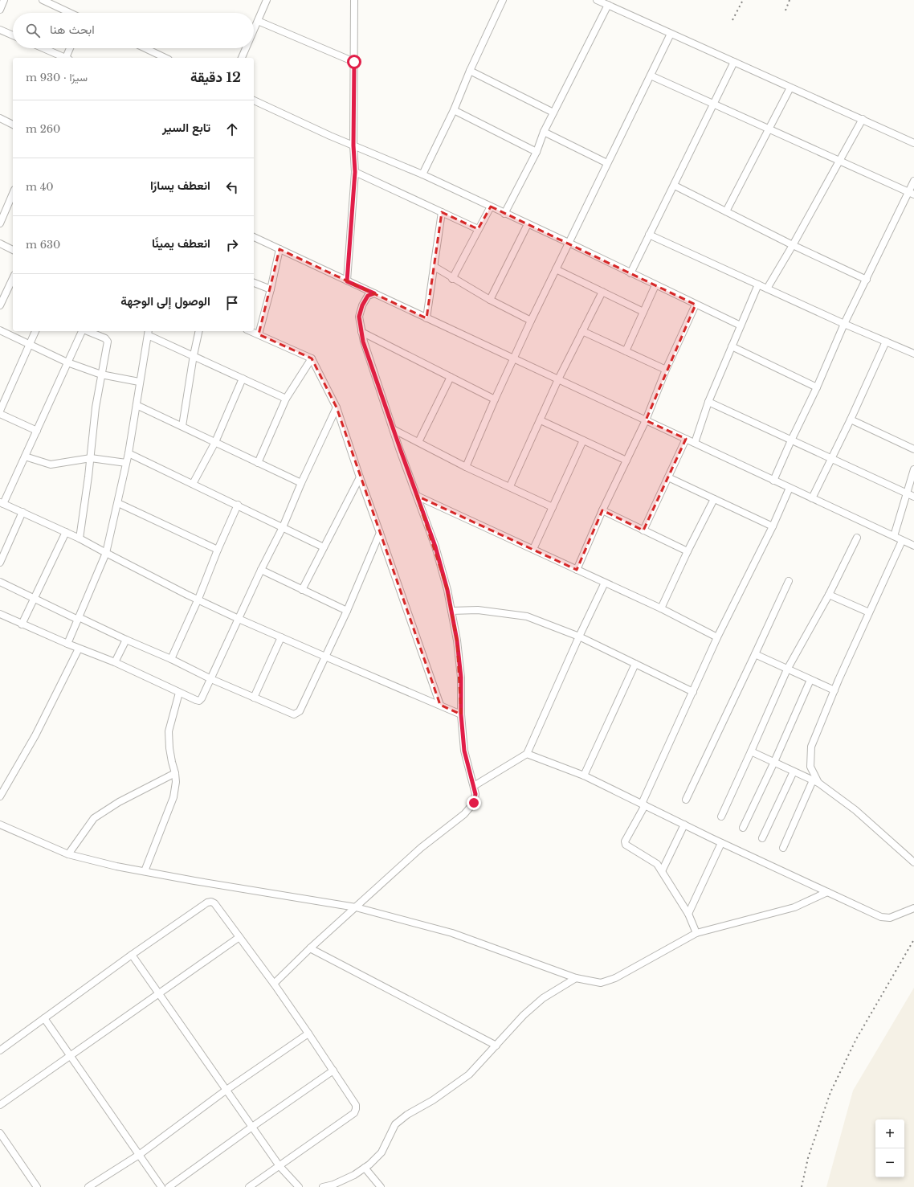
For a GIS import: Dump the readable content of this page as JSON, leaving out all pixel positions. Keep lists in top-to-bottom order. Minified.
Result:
{"page":{"search":"ابحث هنا","heading":["12 دقيقة","سيرًا · 930 m"],"list":[["تابع السير","260 m"],["انعطف يسارًا","40 m"],["انعطف يمينًا","630 m"],"الوصول إلى الوجهة"],"map_buttons":["+","−"]}}
